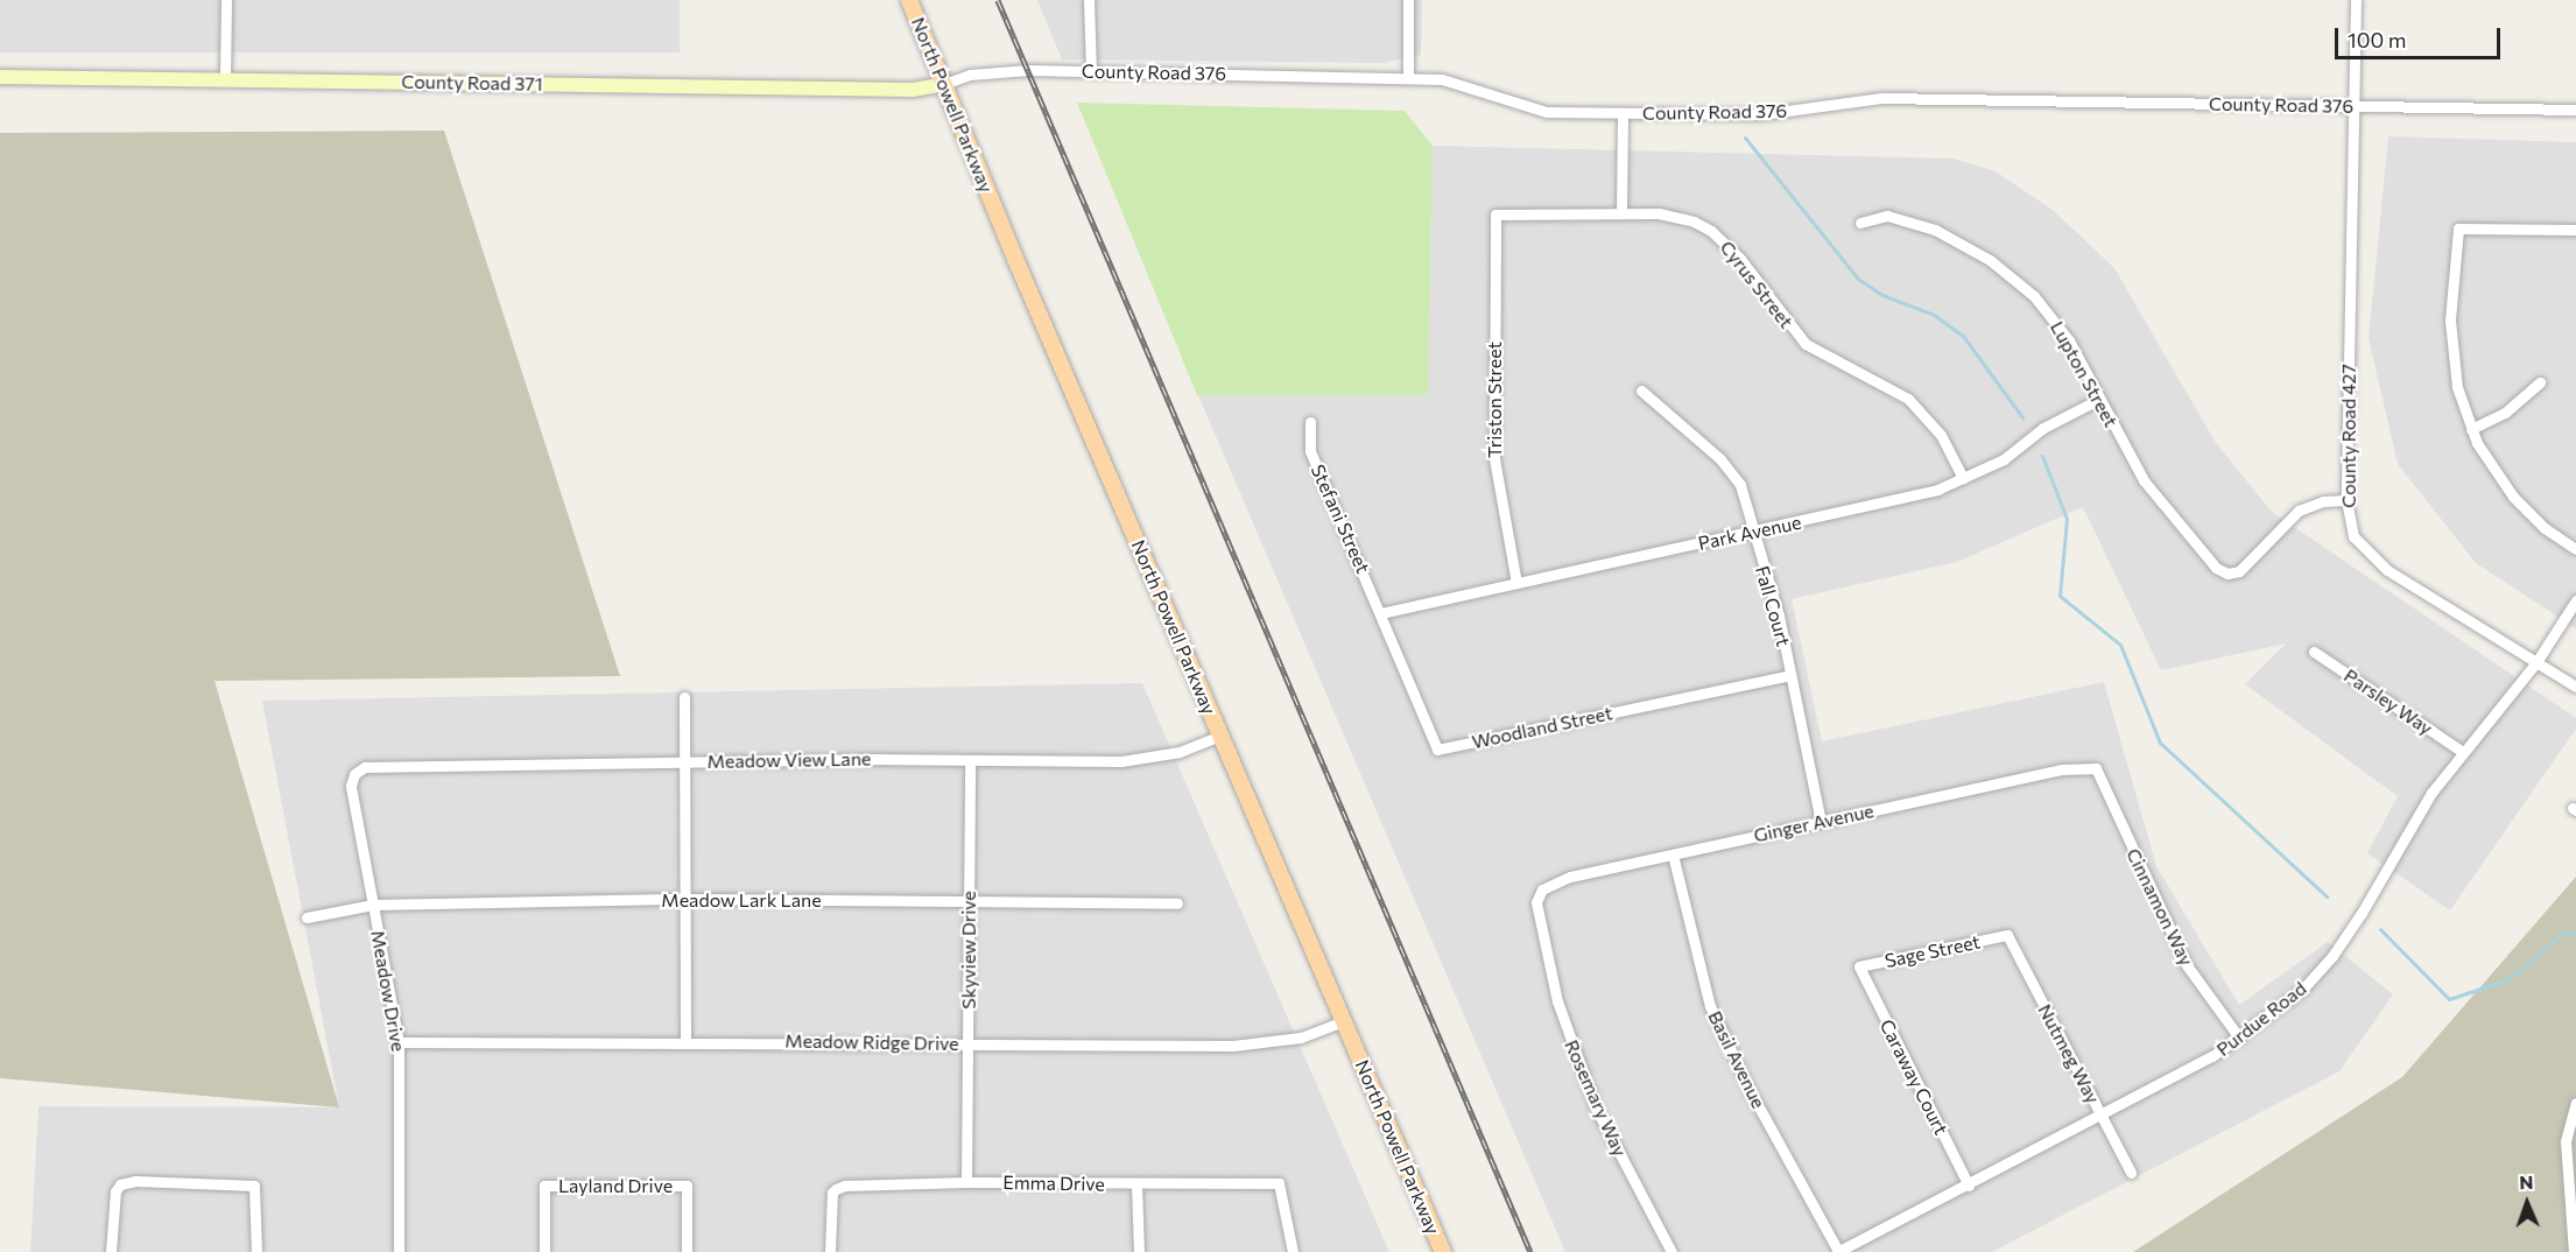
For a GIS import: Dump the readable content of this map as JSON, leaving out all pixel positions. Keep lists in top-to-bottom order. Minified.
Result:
{"streets":{"main road":["North Powell Parkway"],"street":["County Road 376","County Road 371","Cyrus Street","Lupton Street","Triston Street","County Road 427","Stefani Street","Park Avenue","Fall Court","Parsley Way","Woodland Street","Meadow View Lane","Ginger Avenue","Meadow Lark Lane","Cinnamon Way","Skyview Drive","Sage Street","Meadow Drive","Purdue Road","Meadow Ridge Drive","Nutmeg Way","Basil Avenue","Caraway Court","Rosemary Way","Emma Drive","Layland Drive"]},"crossings":[["County Road 376","County Road 371"],["County Road 376","North Powell Parkway"],["County Road 376","County Road 427"],["County Road 371","North Powell Parkway"],["North Powell Parkway","Meadow View Lane"],["North Powell Parkway","Meadow Ridge Drive"],["Cyrus Street","Triston Street"],["Cyrus Street","Park Avenue"],["Lupton Street","County Road 427"],["Lupton Street","Park Avenue"],["Triston Street","Park Avenue"],["County Road 427","Purdue Road"],["Stefani Street","Park Avenue"],["Stefani Street","Woodland Street"],["Park Avenue","Fall Court"],["Park Avenue","Woodland Street"],["Fall Court","Woodland Street"],["Fall Court","Ginger Avenue"],["Parsley Way","Purdue Road"],["Meadow View Lane","Skyview Drive"],["Meadow View Lane","Meadow Drive"],["Ginger Avenue","Cinnamon Way"],["Ginger Avenue","Basil Avenue"],["Ginger Avenue","Rosemary Way"],["Meadow Lark Lane","Skyview Drive"],["Meadow Lark Lane","Meadow Drive"],["Cinnamon Way","Purdue Road"],["Skyview Drive","Meadow Ridge Drive"],["Skyview Drive","Emma Drive"],["Sage Street","Nutmeg Way"],["Sage Street","Caraway Court"],["Meadow Drive","Meadow Ridge Drive"],["Purdue Road","Nutmeg Way"],["Purdue Road","Basil Avenue"],["Purdue Road","Caraway Court"]],"scale_bar":"100 m","north":"top"}
